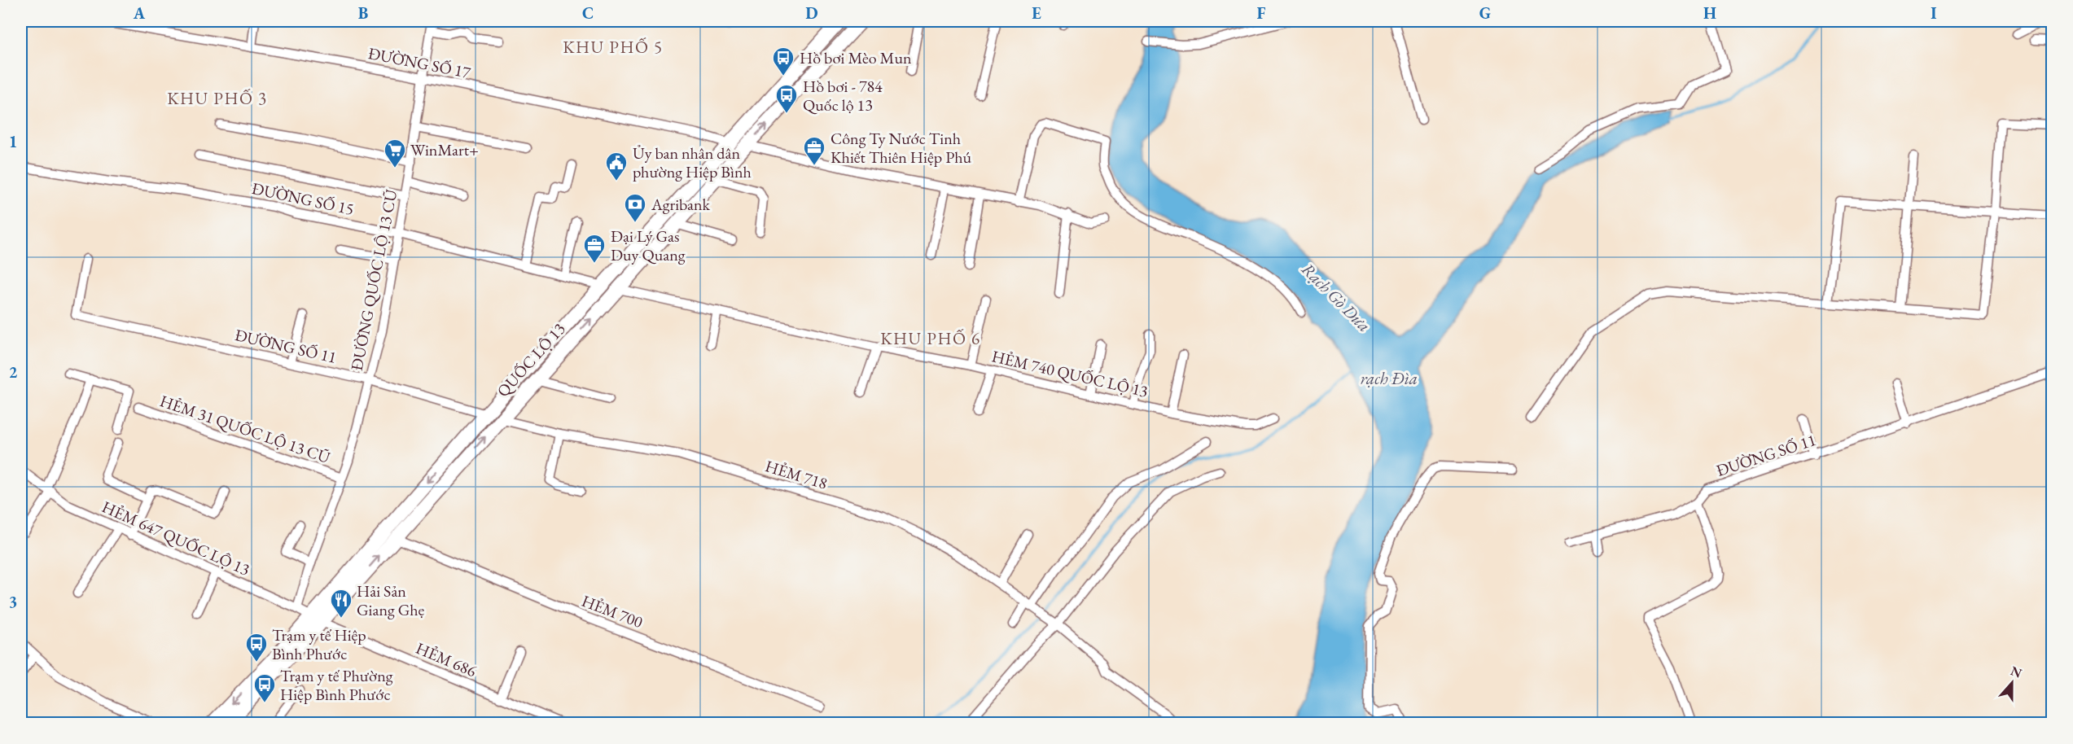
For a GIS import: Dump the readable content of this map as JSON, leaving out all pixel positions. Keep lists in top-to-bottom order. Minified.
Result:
{"streets":{"highway":["QUỐC LỘ 13"],"street":["ĐƯỜNG SỐ 17","ĐƯỜNG SỐ 15","ĐƯỜNG QUỐC LỘ 13 CŨ","ĐƯỜNG SỐ 11","HẺM 740 QUỐC LỘ 13","HẺM 31 QUỐC LỘ 13 CŨ","HẺM 718","HẺM 647 QUỐC LỘ 13","HẺM 700","HẺM 686"]},"crossings":[["ĐƯỜNG SỐ 17","ĐƯỜNG QUỐC LỘ 13 CŨ"],["ĐƯỜNG SỐ 17","QUỐC LỘ 13"],["ĐƯỜNG SỐ 15","ĐƯỜNG QUỐC LỘ 13 CŨ"],["ĐƯỜNG SỐ 15","QUỐC LỘ 13"],["ĐƯỜNG QUỐC LỘ 13 CŨ","ĐƯỜNG SỐ 11"],["ĐƯỜNG QUỐC LỘ 13 CŨ","HẺM 31 QUỐC LỘ 13 CŨ"],["ĐƯỜNG QUỐC LỘ 13 CŨ","HẺM 647 QUỐC LỘ 13"],["ĐƯỜNG SỐ 11","QUỐC LỘ 13"],["QUỐC LỘ 13","HẺM 740 QUỐC LỘ 13"],["QUỐC LỘ 13","HẺM 718"],["QUỐC LỘ 13","HẺM 700"],["QUỐC LỘ 13","HẺM 686"]],"districts":["KHU PHỐ 5","KHU PHỐ 3","KHU PHỐ 6"],"water":["Rạch Gò Dưa","rạch Đìa"],"places":{"bus stop":["Hồ bơi Mèo Mun","Hồ bơi - 784 Quốc lộ 13","Trạm y tế Hiệp Bình Phước","Trạm y tế Phường Hiệp Bình Phước"],"office":["Công Ty Nước Tinh Khiết Thiên Hiệp Phú","Đại Lý Gas Duy Quang"],"supermarket":["WinMart+"],"public building":["Ủy ban nhân dân phường Hiệp Bình"],"bank":["Agribank"],"restaurant":["Hải Sản Giang Ghẹ"]},"north":"top","grid":{"columns":["A","B","C","D","E","F","G","H","I"],"rows":["1","2","3"]}}
